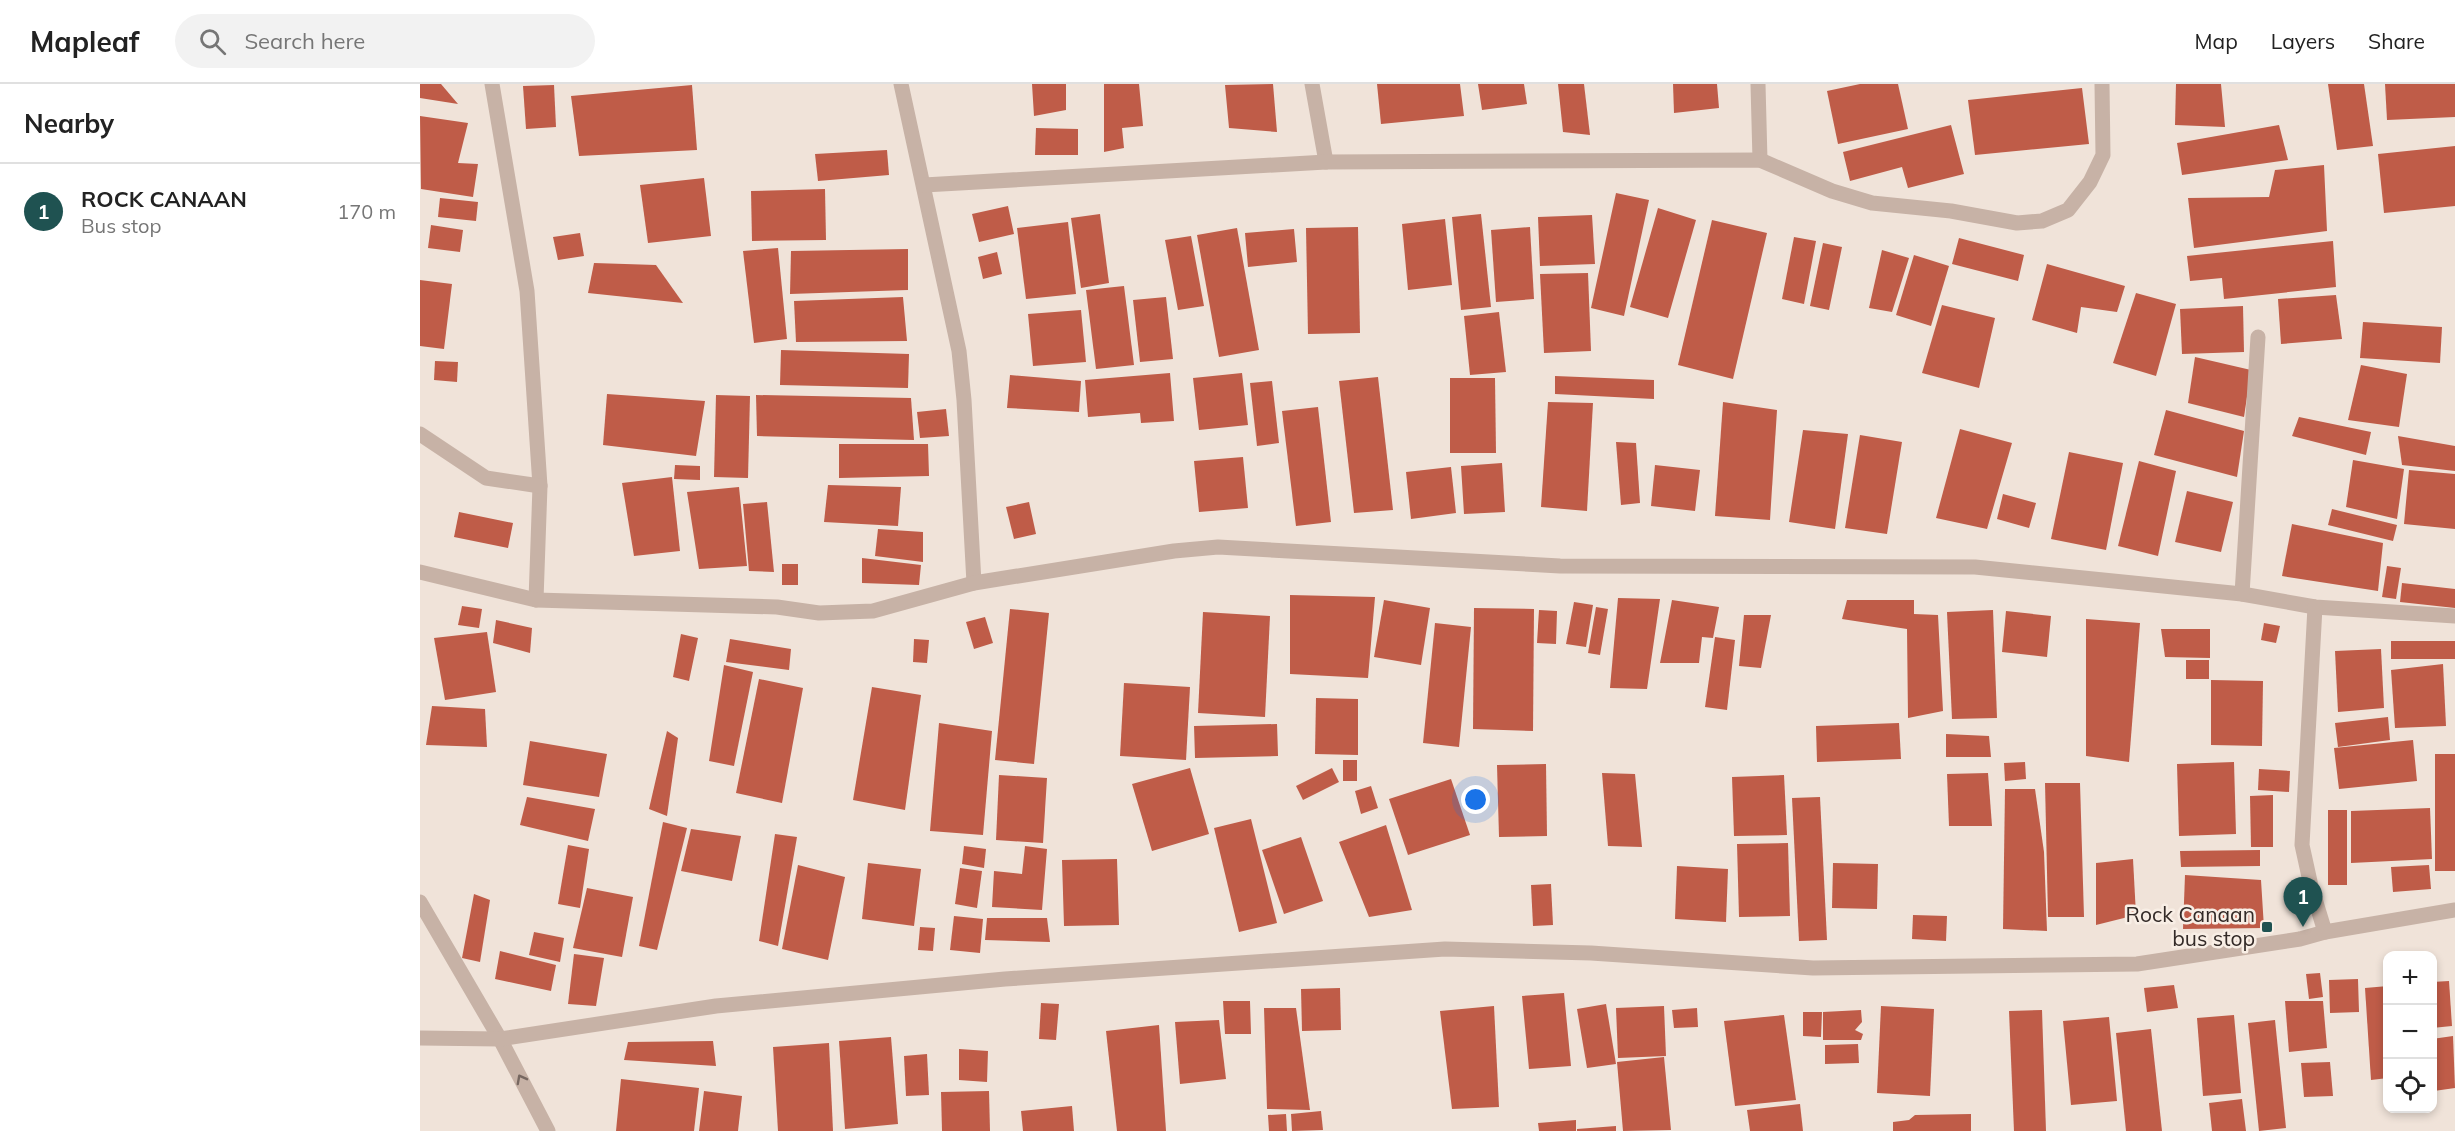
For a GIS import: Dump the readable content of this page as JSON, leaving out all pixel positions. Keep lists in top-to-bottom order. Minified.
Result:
{"places":{"transit":["Rock Canaan bus stop"]},"page":{"header":"Mapleaf","search":"Search here","nav":["Map","Layers","Share"],"heading":"Nearby","list":[{"mark":"1","name":"ROCK CANAAN","note":"Bus stop","value":"170 m"}],"pins":"1","map_buttons":["+","−"]}}
